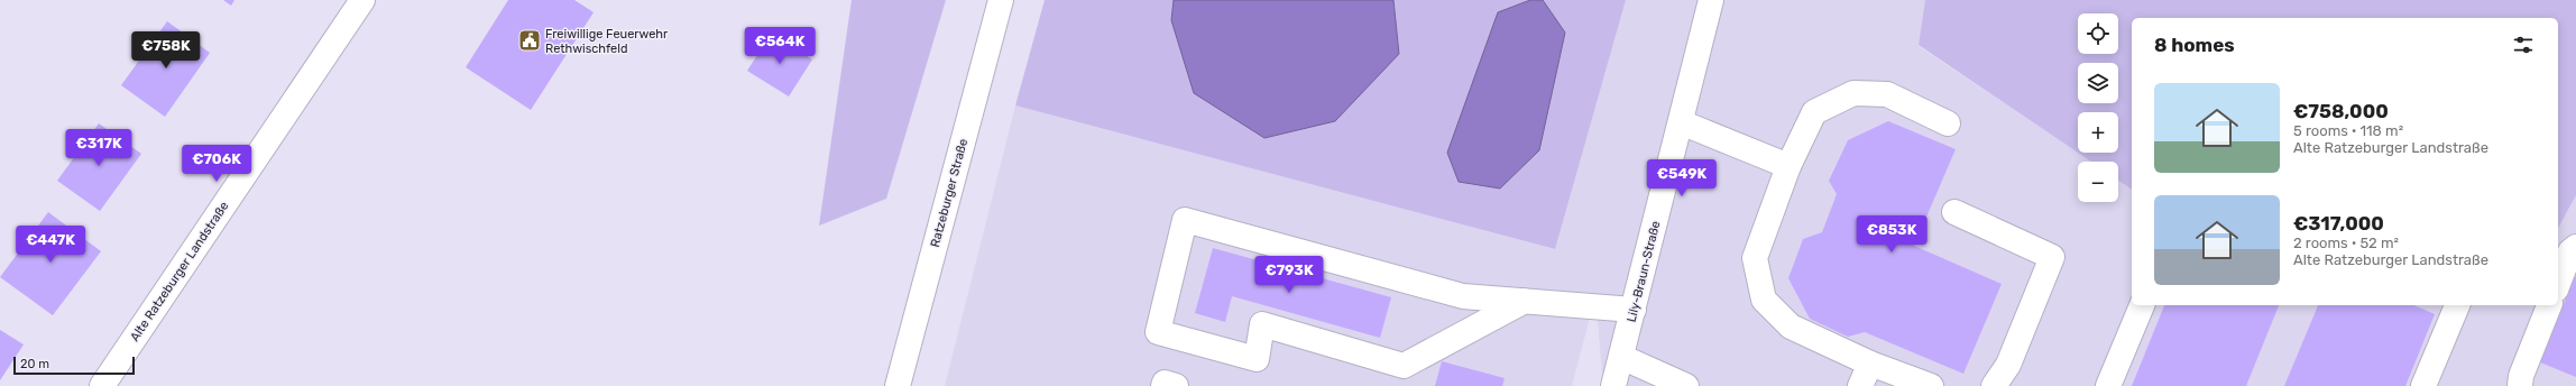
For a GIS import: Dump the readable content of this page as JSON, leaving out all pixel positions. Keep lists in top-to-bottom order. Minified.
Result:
{"streets":{"street":["Ratzeburger Straße","Alte Ratzeburger Landstraße","Lily-Braun-Straße"]},"places":{"public building":["Freiwillige Feuerwehr Rethwischfeld"]},"scale_bar":"20 m","page":{"map_buttons":["+","−"],"heading":"8 homes","price":["€564K","€758K","€317K","€706K","€549K","€853K","€447K","€793K"],"list":[{"name":"€758,000","note":"5 rooms · 118 m² · Alte Ratzeburger Landstraße"},{"name":"€317,000","note":"2 rooms · 52 m² · Alte Ratzeburger Landstraße"}],"scale":"20 m"}}
